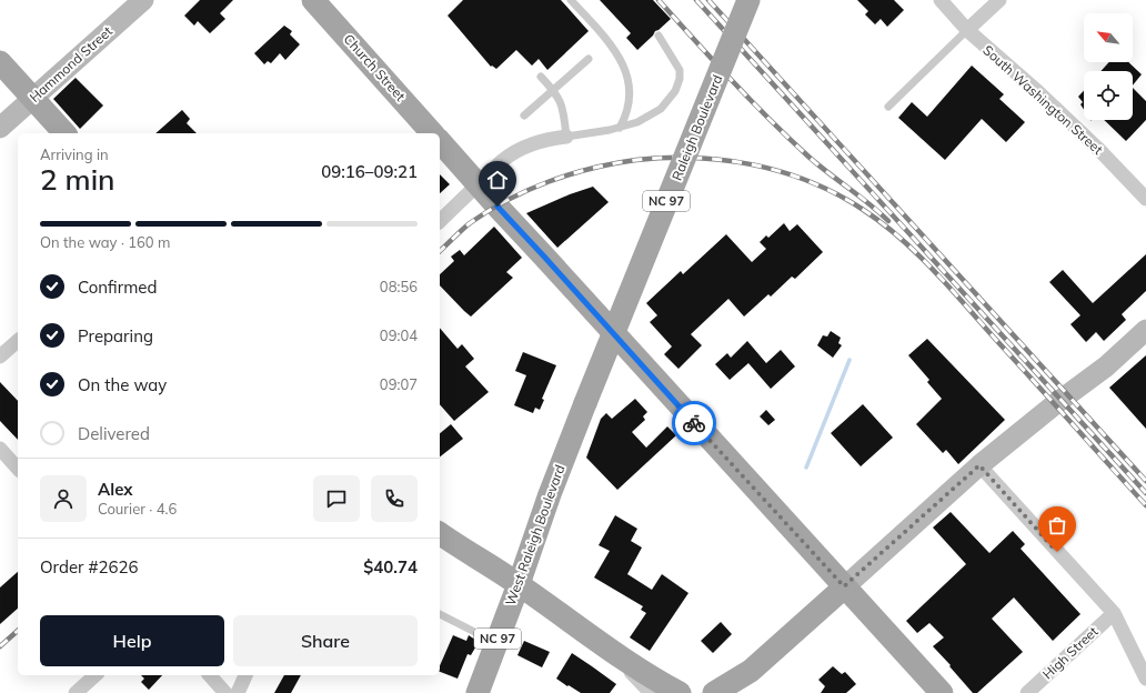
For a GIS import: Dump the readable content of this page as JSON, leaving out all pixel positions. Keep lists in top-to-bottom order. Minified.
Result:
{"streets":{"main road":["Church Street","Raleigh Boulevard","NC 97","West Raleigh Boulevard"],"street":["Hammond Street","South Washington Street","High Street"]},"crossings":[["Raleigh Boulevard","West Raleigh Boulevard"]],"north":"top left","page":{"heading":["2 min","Arriving in","09:16–09:21"],"panel":["Alex","Courier · 4.6","Order #2626","$40.74"],"bar":"On the way · 160 m","list":[["Confirmed","08:56"],["Preparing","09:04"],["On the way","09:07"],"Delivered"],"buttons":["Help","Share"]}}
